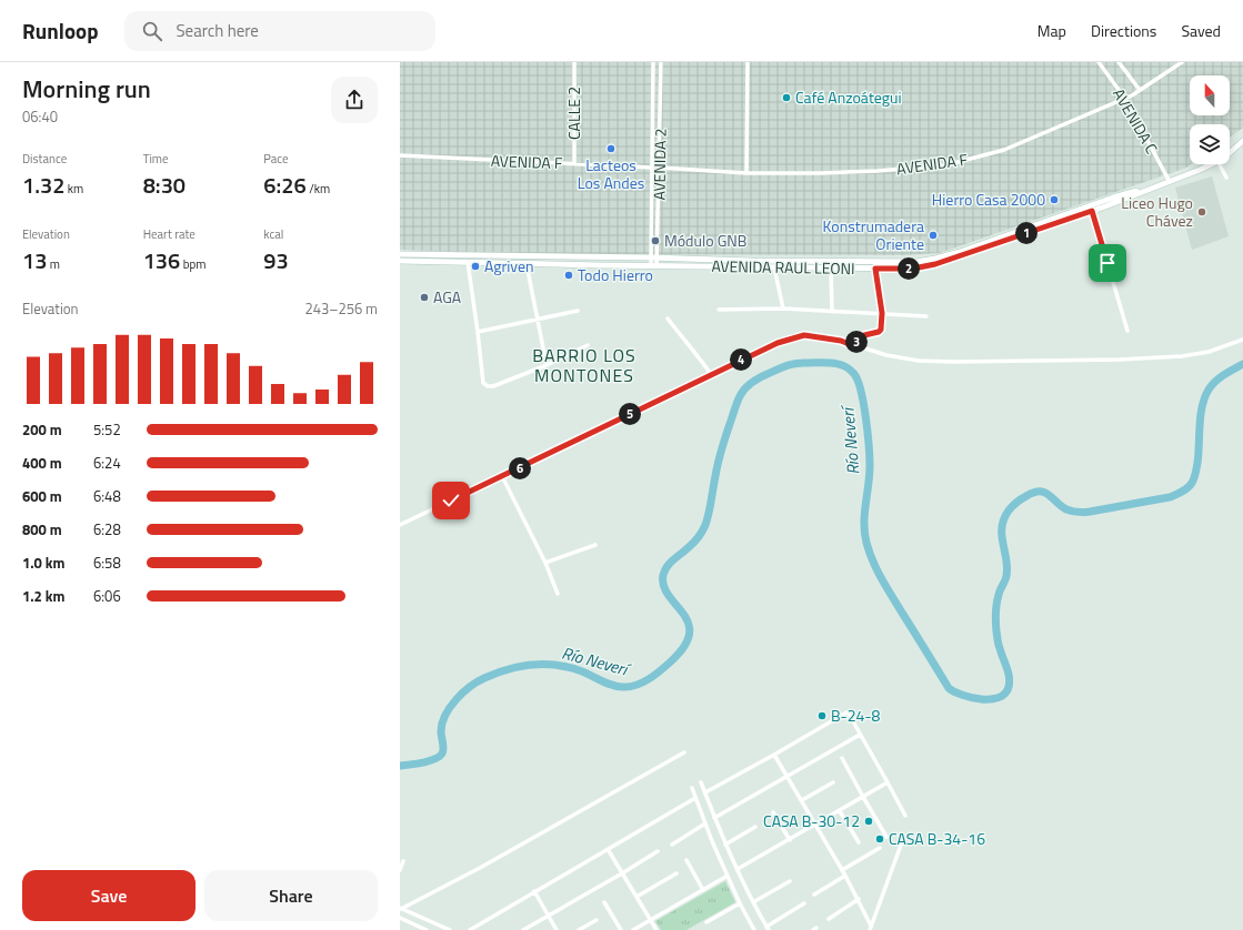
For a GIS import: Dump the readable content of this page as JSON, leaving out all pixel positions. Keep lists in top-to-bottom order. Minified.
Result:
{"streets":{"main road":["AVENIDA RAUL LEONI"],"street":["CALLE 2","AVENIDA C","AVENIDA F","AVENIDA 2"]},"crossings":[["CALLE 2","AVENIDA F"],["AVENIDA C","AVENIDA F"],["AVENIDA C","AVENIDA RAUL LEONI"],["AVENIDA F","AVENIDA 2"],["AVENIDA 2","AVENIDA RAUL LEONI"]],"districts":["BARRIO LOS MONTONES"],"water":["Río Neverí"],"places":["Café Anzoátegui","Lacteos Los Andes","Hierro Casa 2000","Liceo Hugo Chávez","Konstrumadera Oriente","Módulo GNB","Agriven","Todo Hierro","AGA","B-24-8","CASA B-30-12","CASA B-34-16"],"north":"top","page":{"header":"Runloop","search":"Search here","nav":["Map","Directions","Saved"],"heading":["Morning run","06:40"],"stats":[["Distance","1.32 km"],["Time","8:30"],["Pace","6:26 /km"],["Elevation","13 m"],["Heart rate","136 bpm"],["kcal","93"]],"pins":["1","2","3","4","5","6"],"chart":["Elevation","243–256 m"],"list":[{"name":"200 m","note":"5:52"},{"name":"400 m","note":"6:24"},{"name":"600 m","note":"6:48"},{"name":"800 m","note":"6:28"},{"name":"1.0 km","note":"6:58"},{"name":"1.2 km","note":"6:06"}],"buttons":["Save","Share"]}}
